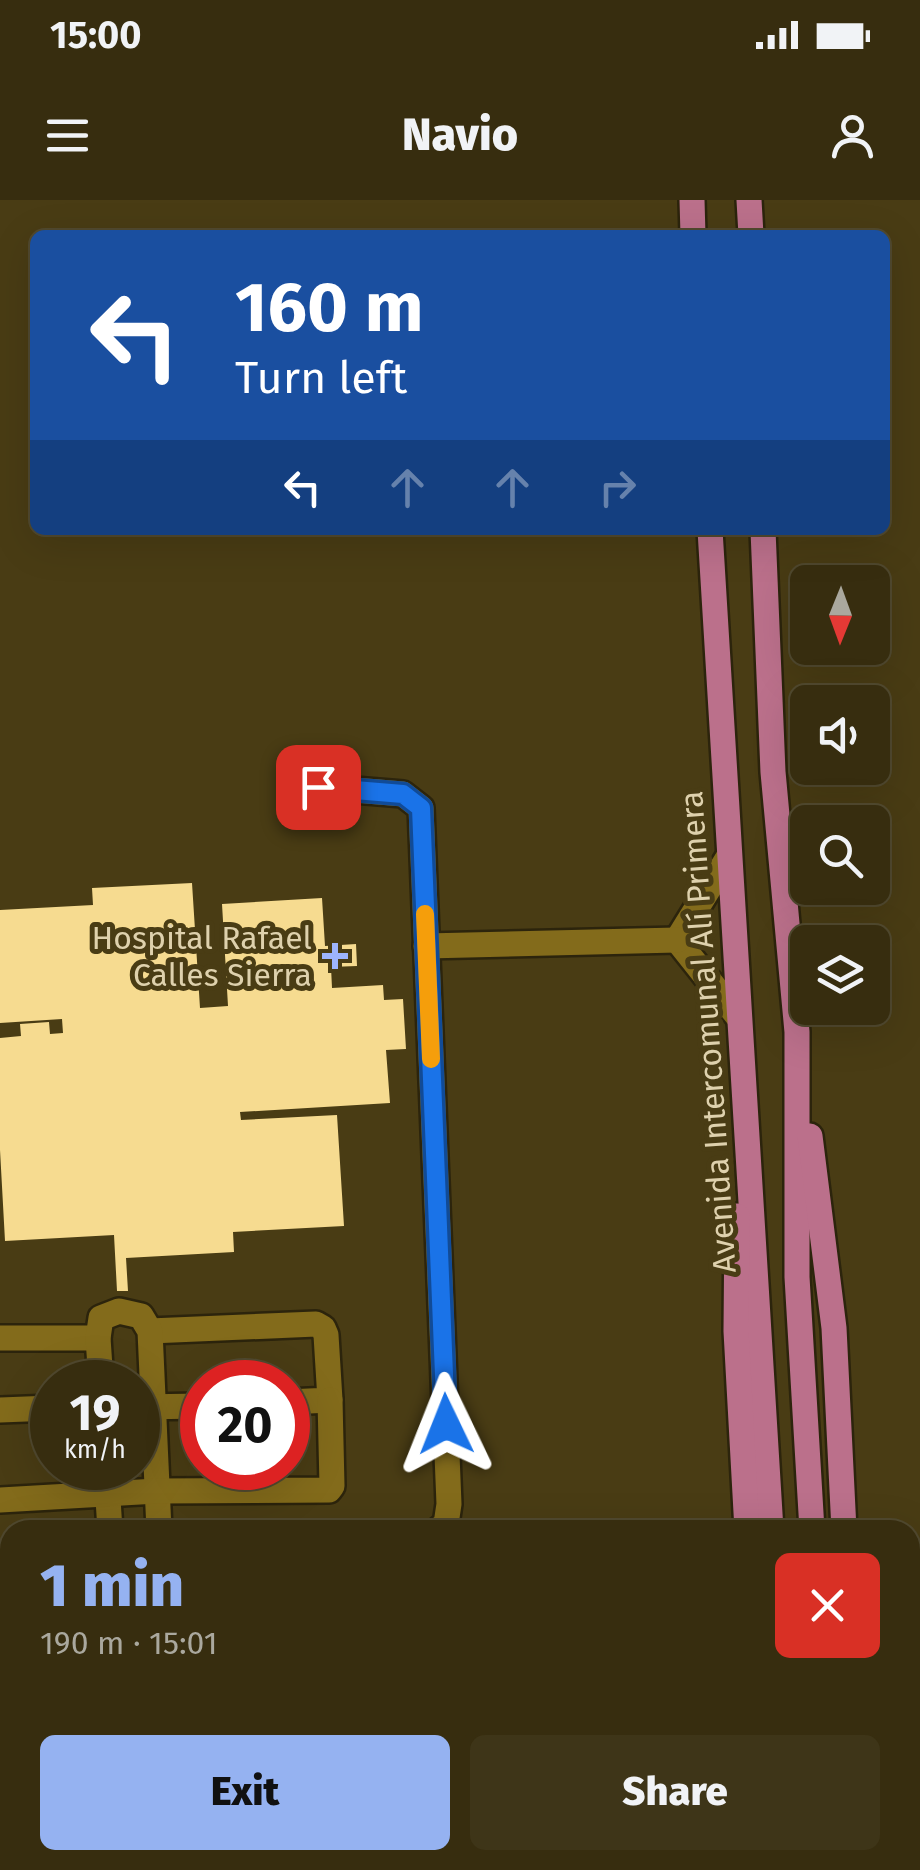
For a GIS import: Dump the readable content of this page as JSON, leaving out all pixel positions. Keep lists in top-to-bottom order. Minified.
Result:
{"streets":{"main road":["Avenida Intercomunal Alí Primera"]},"places":{"health":["Hospital Rafael Calles Sierra"]},"north":"bottom","page":{"status":"15:00","header":"Navio","turn":["160 m","Turn left"],"speed":"19 km/h","limit":"20","heading":["1 min","190 m · 15:01"],"buttons":["Exit","Share"]}}
